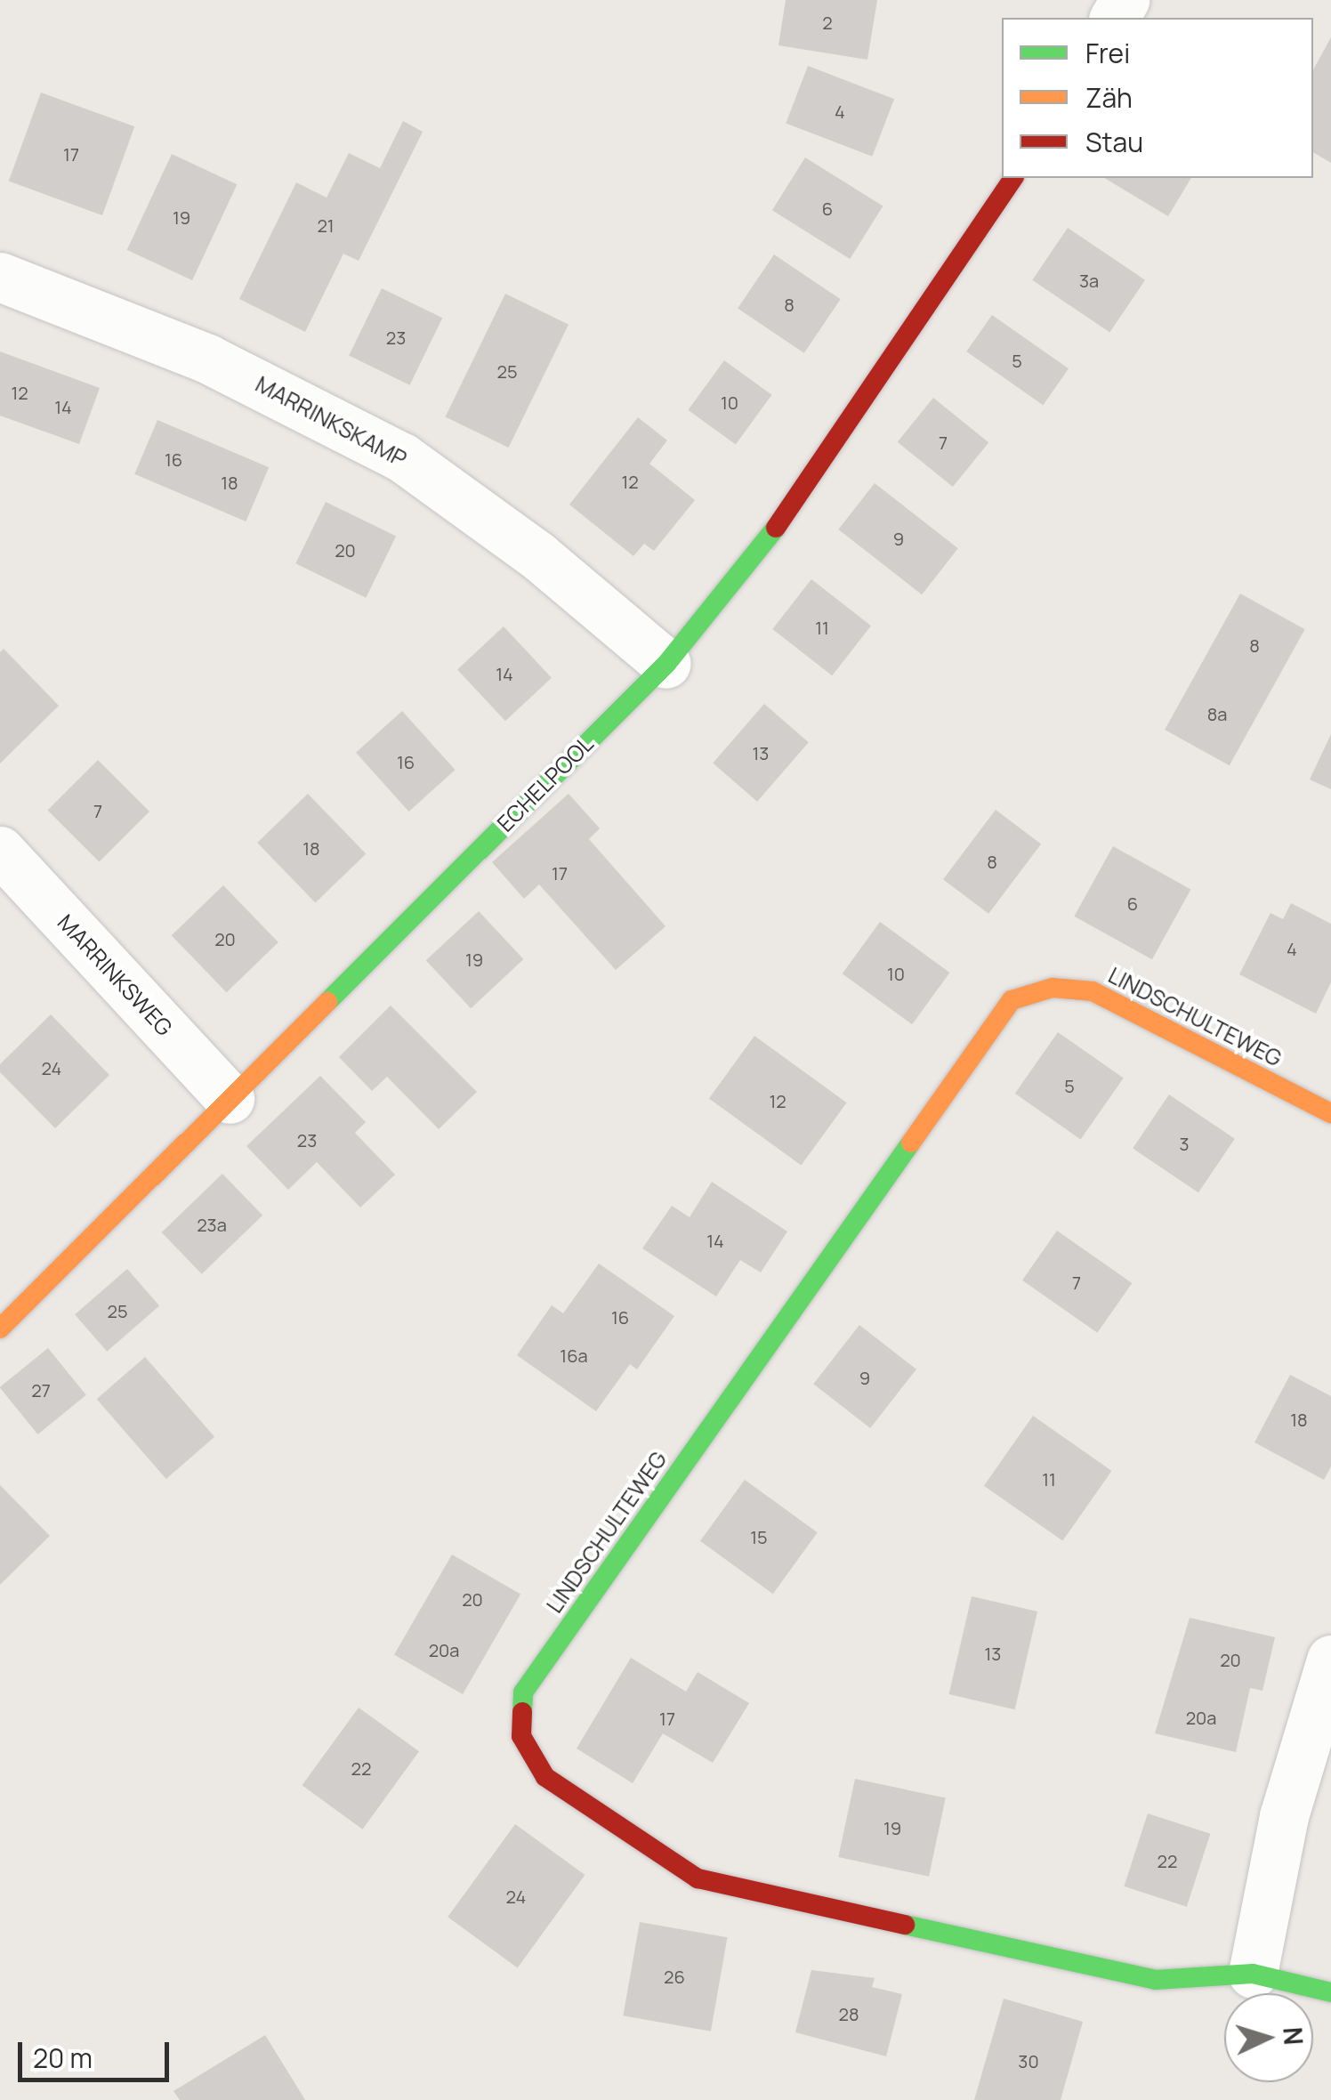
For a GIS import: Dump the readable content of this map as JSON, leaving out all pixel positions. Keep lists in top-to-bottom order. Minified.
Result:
{"streets":{"street":["MARRINKSKAMP","ECHELPOOL","MARRINKSWEG","LINDSCHULTEWEG"]},"crossings":[["MARRINKSKAMP","ECHELPOOL"],["ECHELPOOL","MARRINKSWEG"]],"house_numbers":["2","4","17","6","19","21","3a","8","23","5","25","12","10","14","7","16","12","18","9","20","11","8","14","8a","13","16","7","18","8","17","6","20","4","19","10","24","5","12","23","3","23a","14","7","25","16","16a","9","27","18","11","15","20","20a","13","20","20a","17","22","19","22","24","26","28","30"],"legend":["Frei","Zäh","Stau"],"scale_bar":"20 m","north":"right"}
